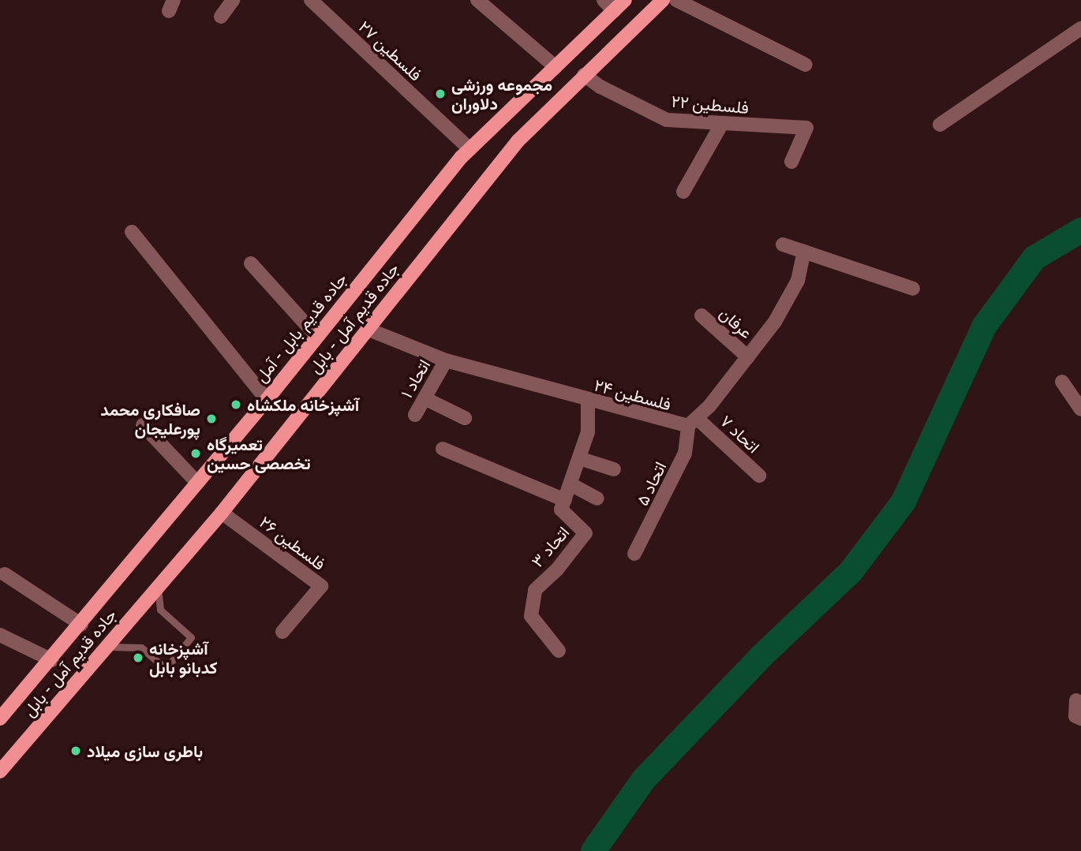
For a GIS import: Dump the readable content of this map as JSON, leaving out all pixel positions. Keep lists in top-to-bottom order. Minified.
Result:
{"streets":{"main road":["جاده قدیم آمل - بابل","جاده قدیم بابل - آمل"],"street":["فلسطین ۲۷","فلسطین ۲۲","عرفان","اتحاد ۱","فلسطین ۲۴","اتحاد ۷","اتحاد ۵","فلسطين ٢۶","اتحاد ۳"]},"crossings":[["فلسطین ۲۷","جاده قدیم بابل - آمل"],["فلسطین ۲۲","جاده قدیم آمل - بابل"],["جاده قدیم آمل - بابل","فلسطین ۲۴"],["جاده قدیم آمل - بابل","فلسطين ٢۶"],["اتحاد ۱","فلسطین ۲۴"],["فلسطین ۲۴","اتحاد ۷"],["فلسطین ۲۴","اتحاد ۵"],["فلسطین ۲۴","اتحاد ۳"],["اتحاد ۷","اتحاد ۵"]],"places":["مجموعه ورزشی دلاوران","آشپزخانه ملکشاه","صافکاری محمد پورعلیجان","تعمیرگاه تخصصی حسین","آشپزخانه کدبانو بابل","باطری سازی میلاد"]}
